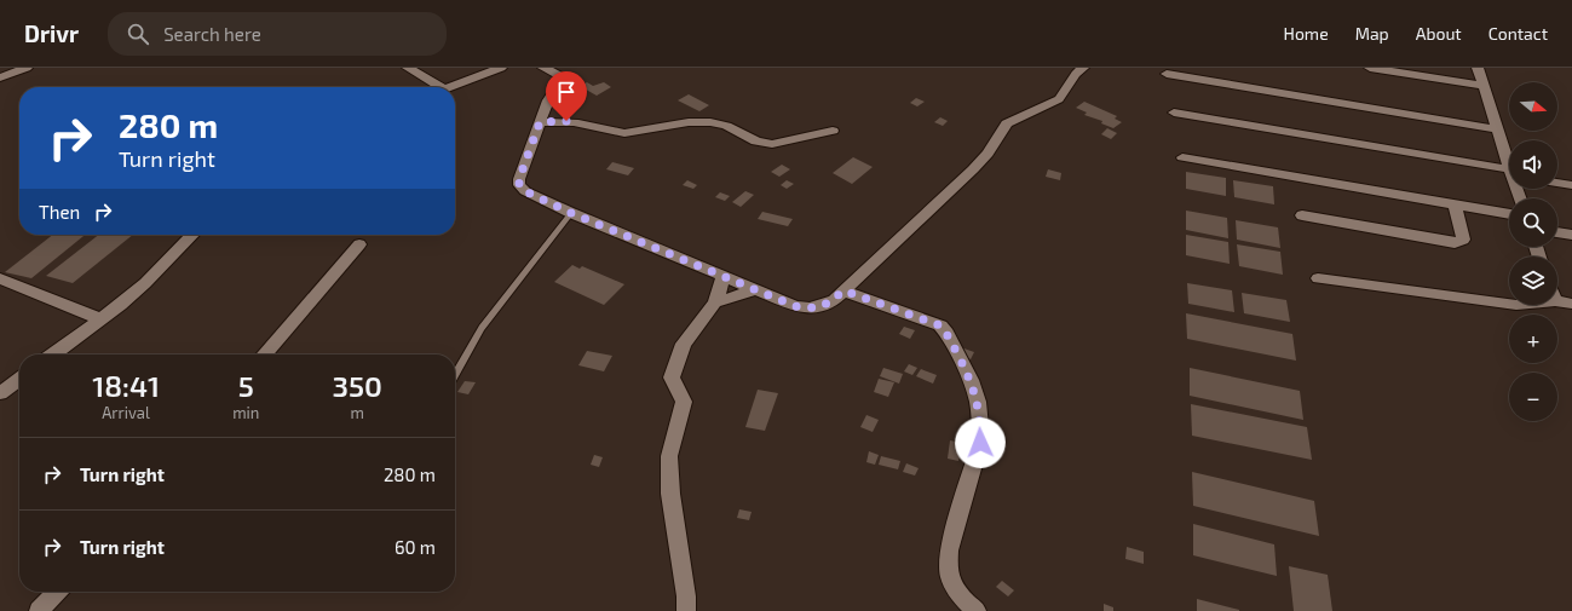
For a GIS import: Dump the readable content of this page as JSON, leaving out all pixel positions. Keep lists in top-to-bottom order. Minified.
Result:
{"north":"right","page":{"header":"Drivr","search":"Search here","nav":["Home","Map","About","Contact"],"map_buttons":["+","−"],"turn":["280 m","Turn right"],"then":"Then","eta":["18:41","Arrival","5","min","350","m"],"list":[{"name":"Turn right","value":"280 m"},{"name":"Turn right","value":"60 m"}]}}
